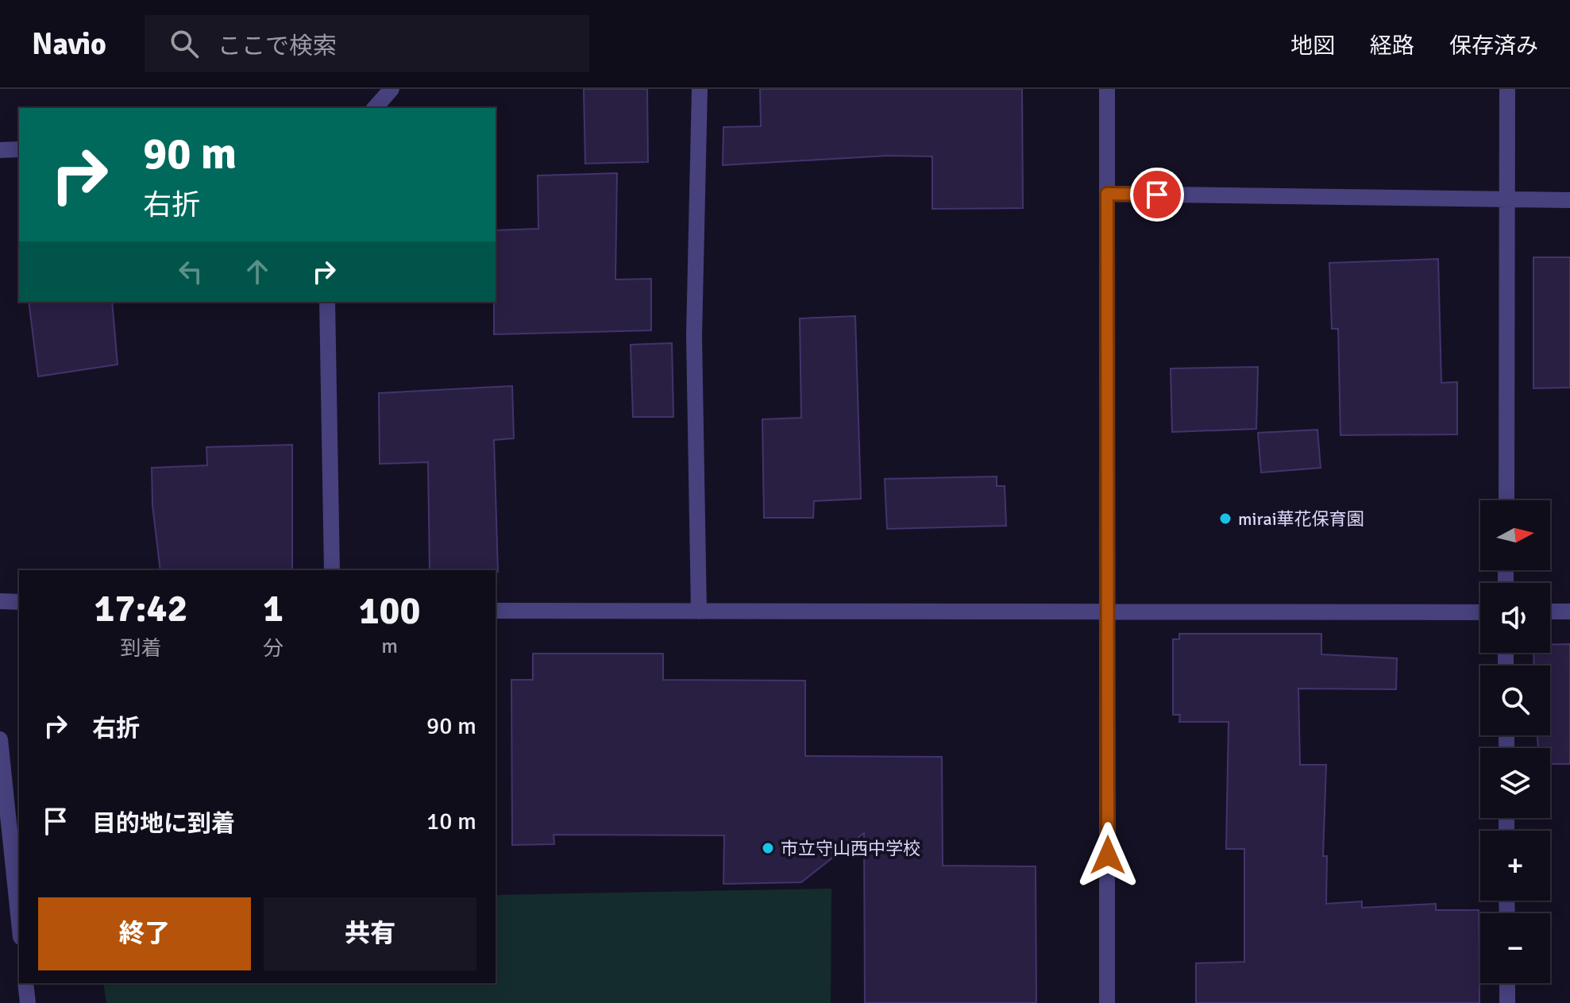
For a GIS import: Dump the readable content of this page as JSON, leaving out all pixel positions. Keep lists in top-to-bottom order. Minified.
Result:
{"places":["mirai華花保育園","市立守山西中学校"],"north":"right","page":{"header":"Navio","search":"ここで検索","nav":["地図","経路","保存済み"],"turn":["90 m","右折"],"map_buttons":["+","−"],"eta":["17:42","到着","1","分","100","m"],"list":[{"name":"右折","value":"90 m"},{"name":"目的地に到着","value":"10 m"}],"buttons":["終了","共有"]}}
